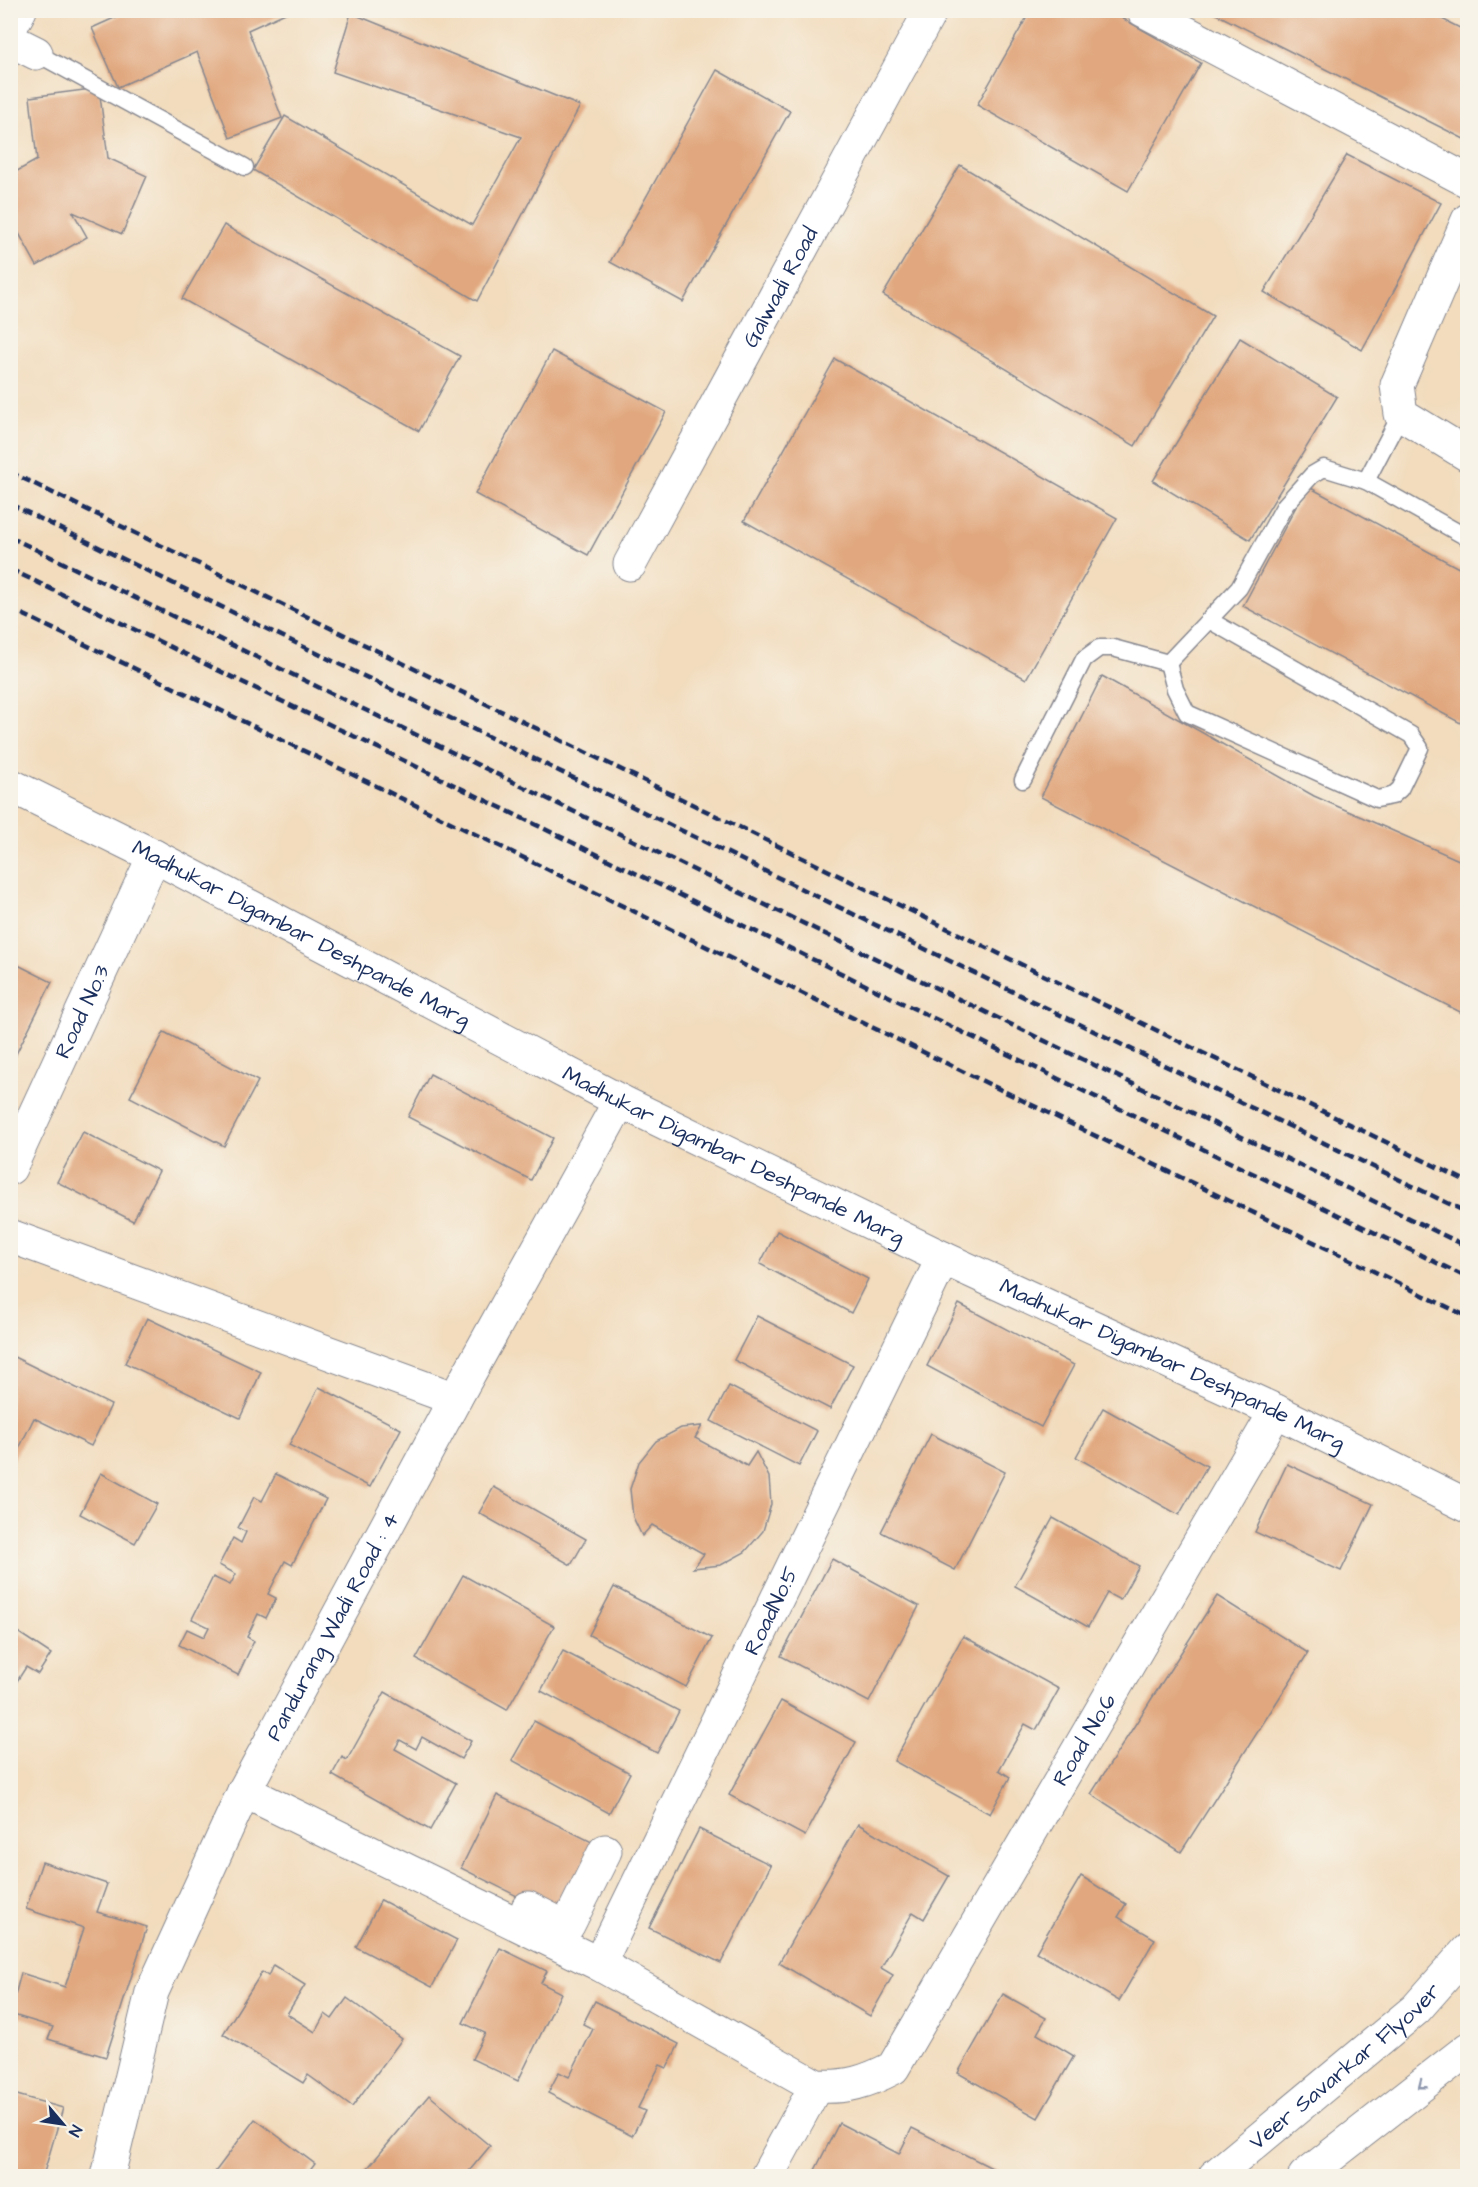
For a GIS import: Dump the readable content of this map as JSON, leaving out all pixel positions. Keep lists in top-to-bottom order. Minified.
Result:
{"streets":{"street":["Galwadi Road","Madhukar Digambar Deshpande Marg","Road No.3","RoadNo.5","Pandurang Wadi Road : 4","Road No.6","Veer Savarkar Flyover"]},"crossings":[["Madhukar Digambar Deshpande Marg","Road No.3"],["Madhukar Digambar Deshpande Marg","RoadNo.5"],["Madhukar Digambar Deshpande Marg","Pandurang Wadi Road : 4"],["Madhukar Digambar Deshpande Marg","Road No.6"]],"north":"bottom right"}
